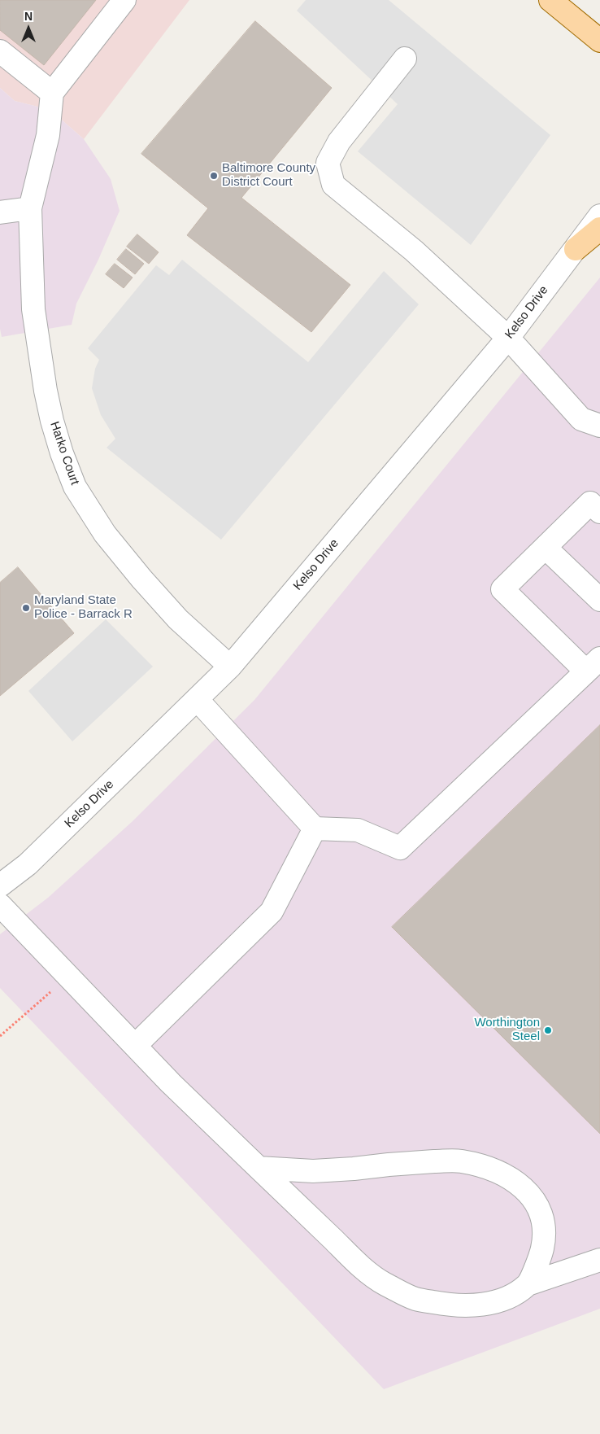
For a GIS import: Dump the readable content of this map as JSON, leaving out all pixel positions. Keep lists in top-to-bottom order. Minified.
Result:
{"streets":{"street":["Kelso Drive","Harko Court"]},"crossings":[["Kelso Drive","Harko Court"]],"places":["Baltimore County District Court","Maryland State Police - Barrack R","Worthington Steel"],"north":"top"}
